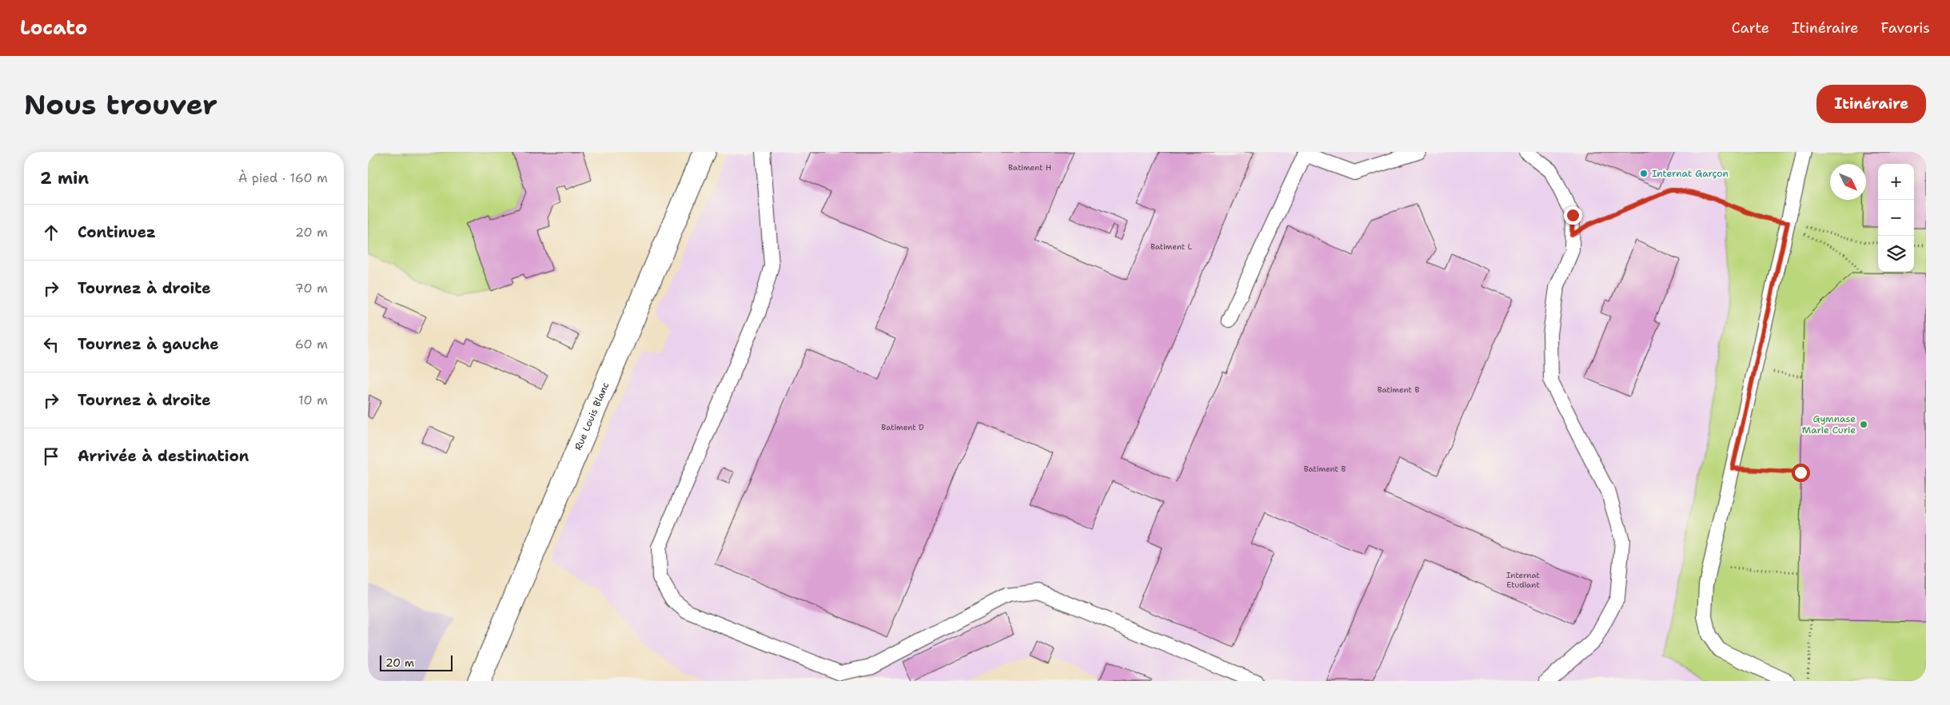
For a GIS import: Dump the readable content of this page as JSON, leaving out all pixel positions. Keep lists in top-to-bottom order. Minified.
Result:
{"streets":{"street":["Rue Louis Blanc"]},"places":["Internat Garçon","Gymnase Marie Curie"],"house_numbers":["Batiment H","Batiment L","Batiment B","Batiment D","Batiment B","Internat Etudiant"],"scale_bar":"20 m","north":"bottom right","page":{"header":"Locato","nav":["Carte","Itinéraire","Favoris"],"buttons":"Itinéraire","title":"Nous trouver","heading":["2 min","À pied · 160 m"],"map_buttons":["+","−"],"list":[["Continuez","20 m"],["Tournez à droite","70 m"],["Tournez à gauche","60 m"],["Tournez à droite","10 m"],"Arrivée à destination"],"scale":"20 m"}}
